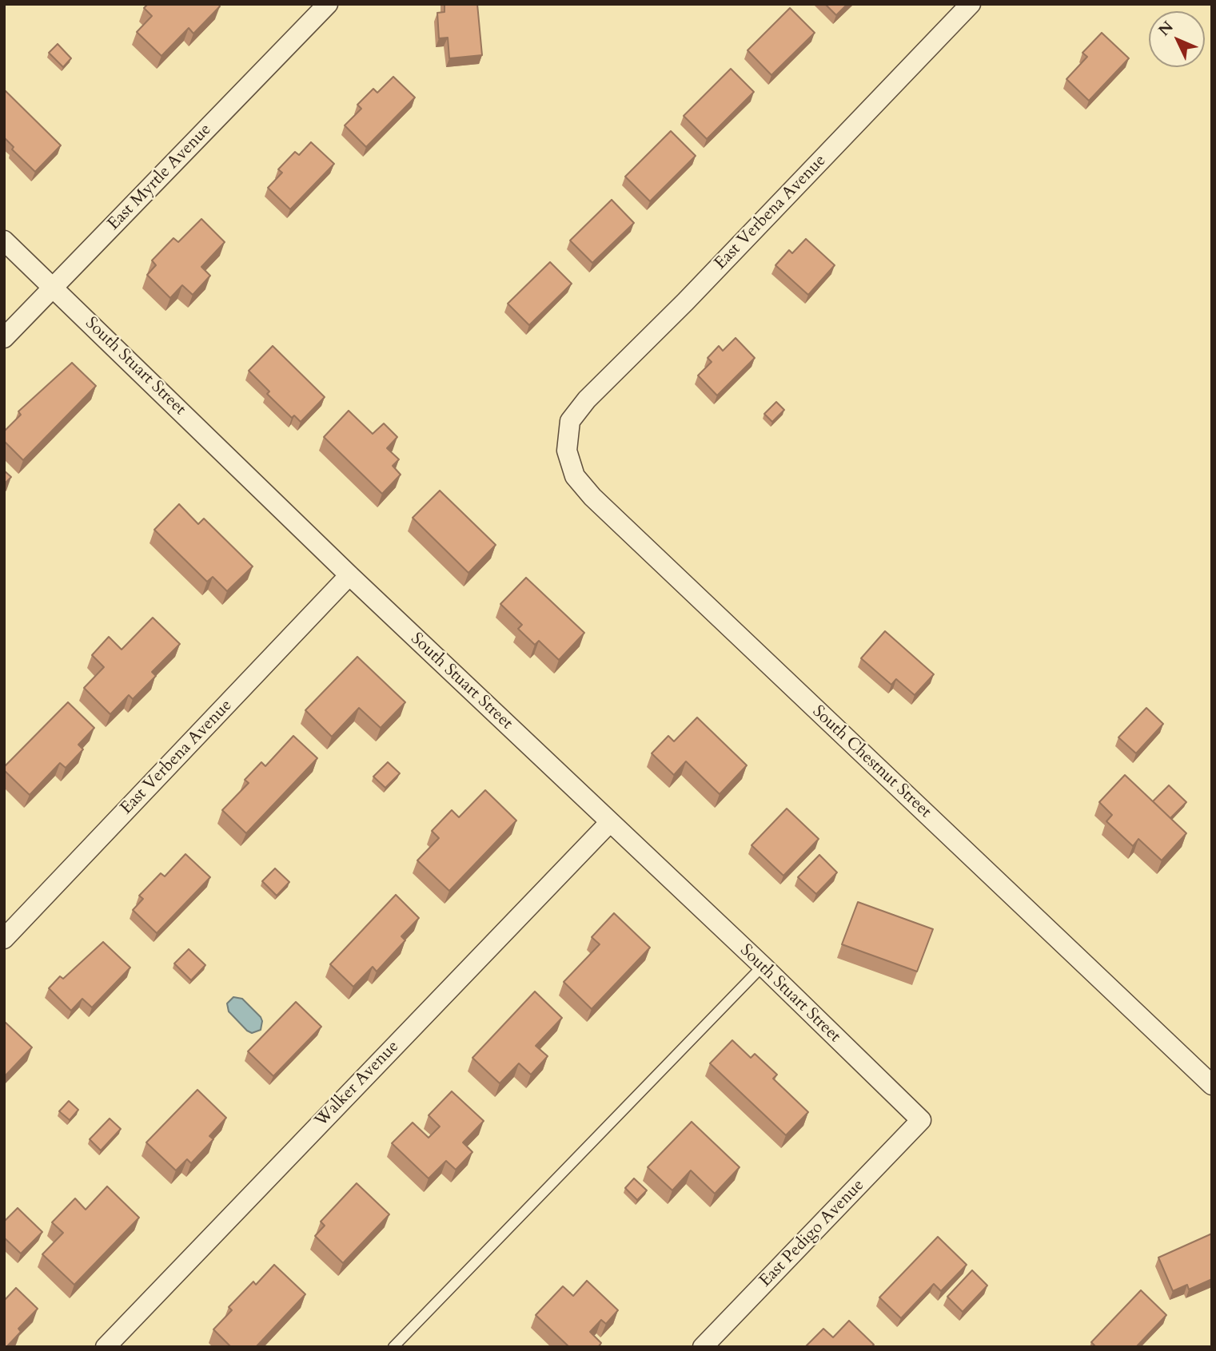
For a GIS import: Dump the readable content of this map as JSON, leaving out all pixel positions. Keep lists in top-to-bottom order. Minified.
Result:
{"streets":{"street":["East Myrtle Avenue","East Verbena Avenue","South Stuart Street","South Chestnut Street","Walker Avenue","East Pedigo Avenue"]},"crossings":[["East Myrtle Avenue","South Stuart Street"],["East Verbena Avenue","South Stuart Street"],["East Verbena Avenue","South Chestnut Street"],["South Stuart Street","Walker Avenue"],["South Stuart Street","East Pedigo Avenue"]],"north":"top left"}
